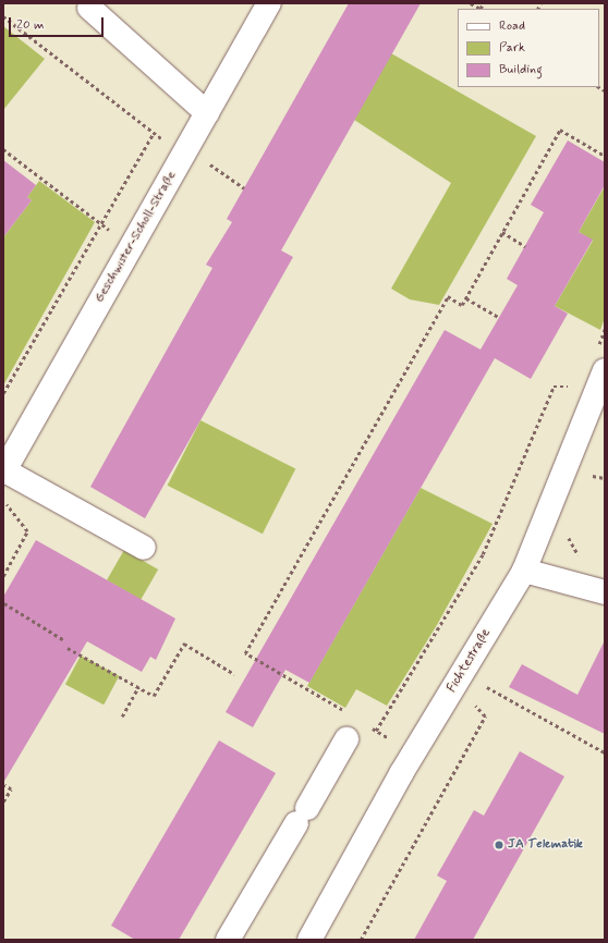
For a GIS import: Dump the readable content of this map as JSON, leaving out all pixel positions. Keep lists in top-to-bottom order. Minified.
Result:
{"streets":{"street":["Geschwister-Scholl-Straße","Fichtestraße"]},"places":["JA Telematik"],"legend":["Road","Park","Building"],"scale_bar":"20 m"}
